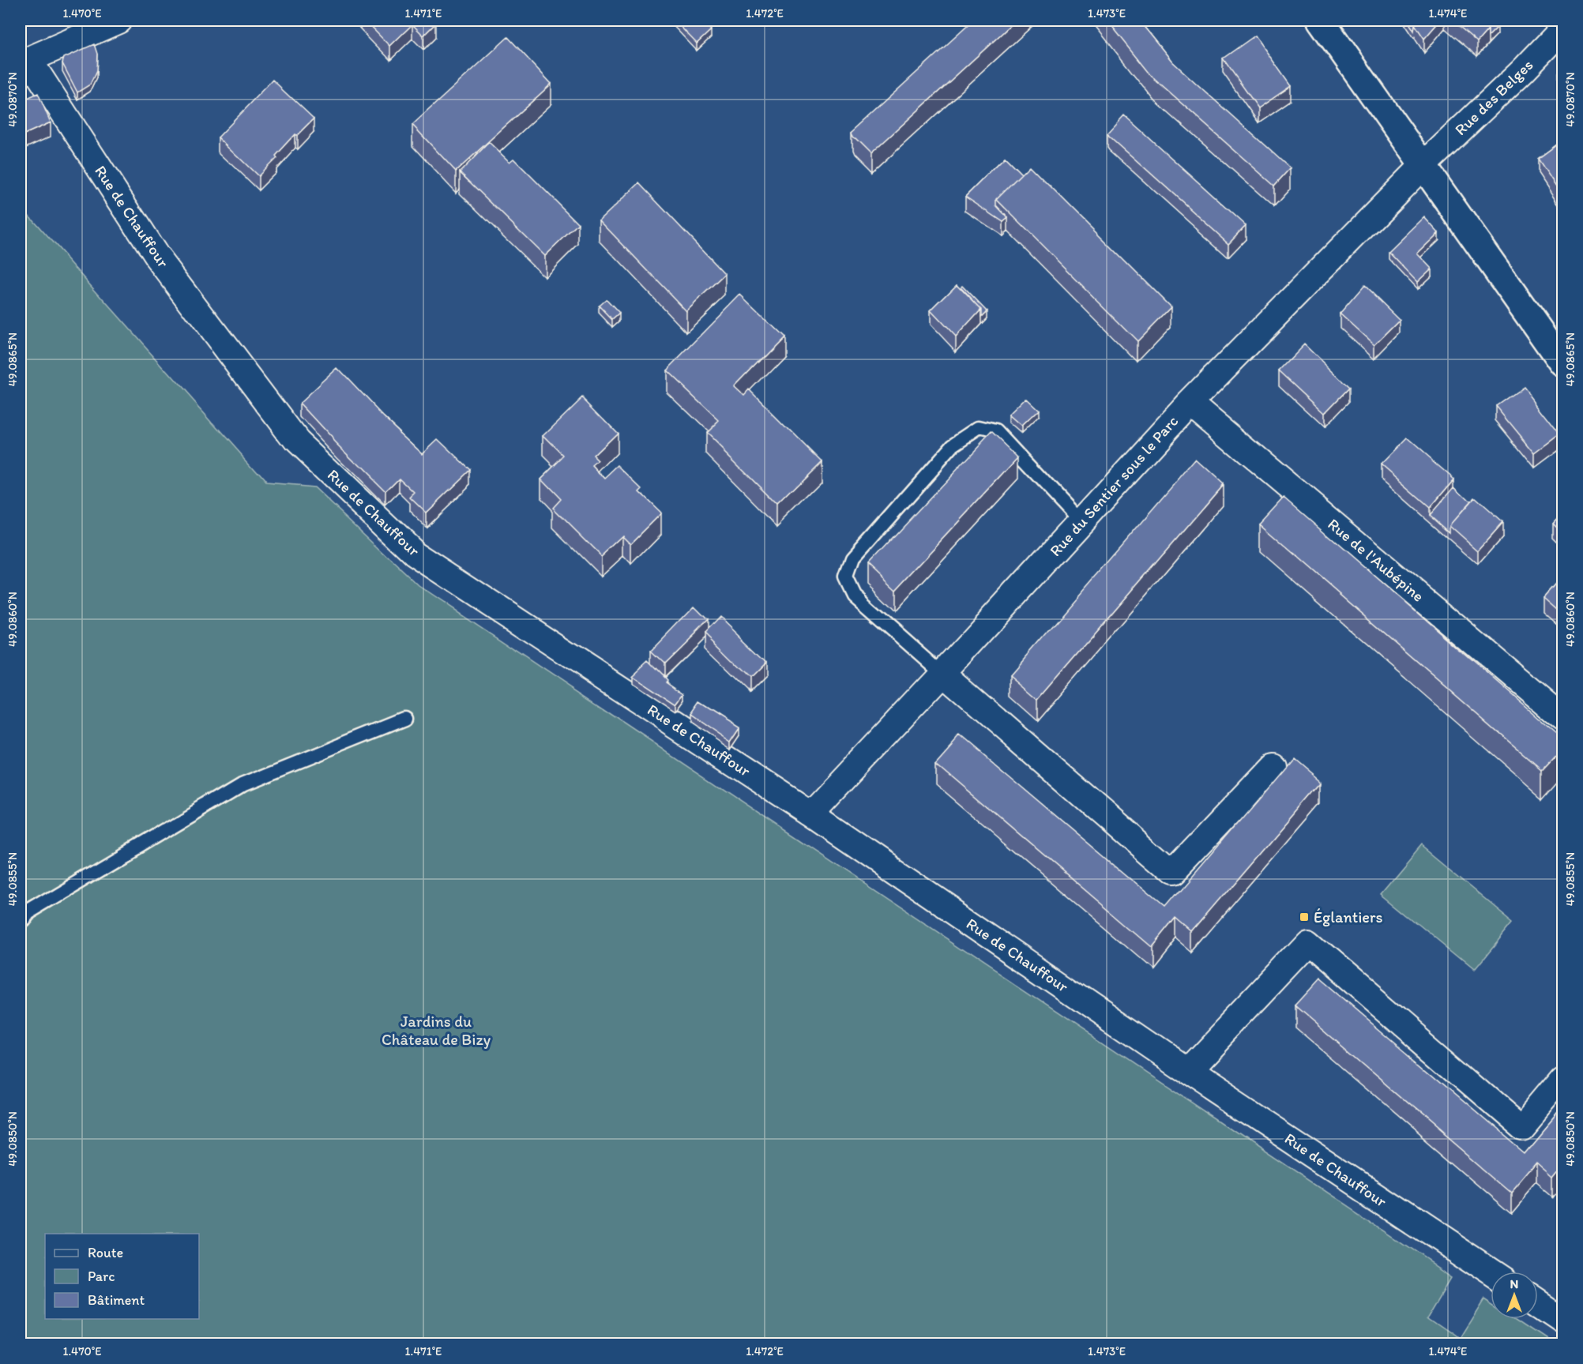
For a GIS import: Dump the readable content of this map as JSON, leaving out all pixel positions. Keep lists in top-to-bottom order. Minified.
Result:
{"streets":{"street":["Rue des Belges","Rue de Chauffour","Rue du Sentier sous le Parc","Rue de l'Aubépine"]},"crossings":[["Rue des Belges","Rue du Sentier sous le Parc"],["Rue de Chauffour","Rue du Sentier sous le Parc"],["Rue du Sentier sous le Parc","Rue de l'Aubépine"]],"parks":["Jardins du Château de Bizy"],"places":{"transit":["Églantiers"]},"legend":["Route","Parc","Bâtiment"],"north":"top","coordinates":["1.470°E","1.471°E","1.472°E","1.473°E","1.474°E","49.0870°N","49.0865°N","49.0860°N","49.0855°N","49.0850°N"]}
